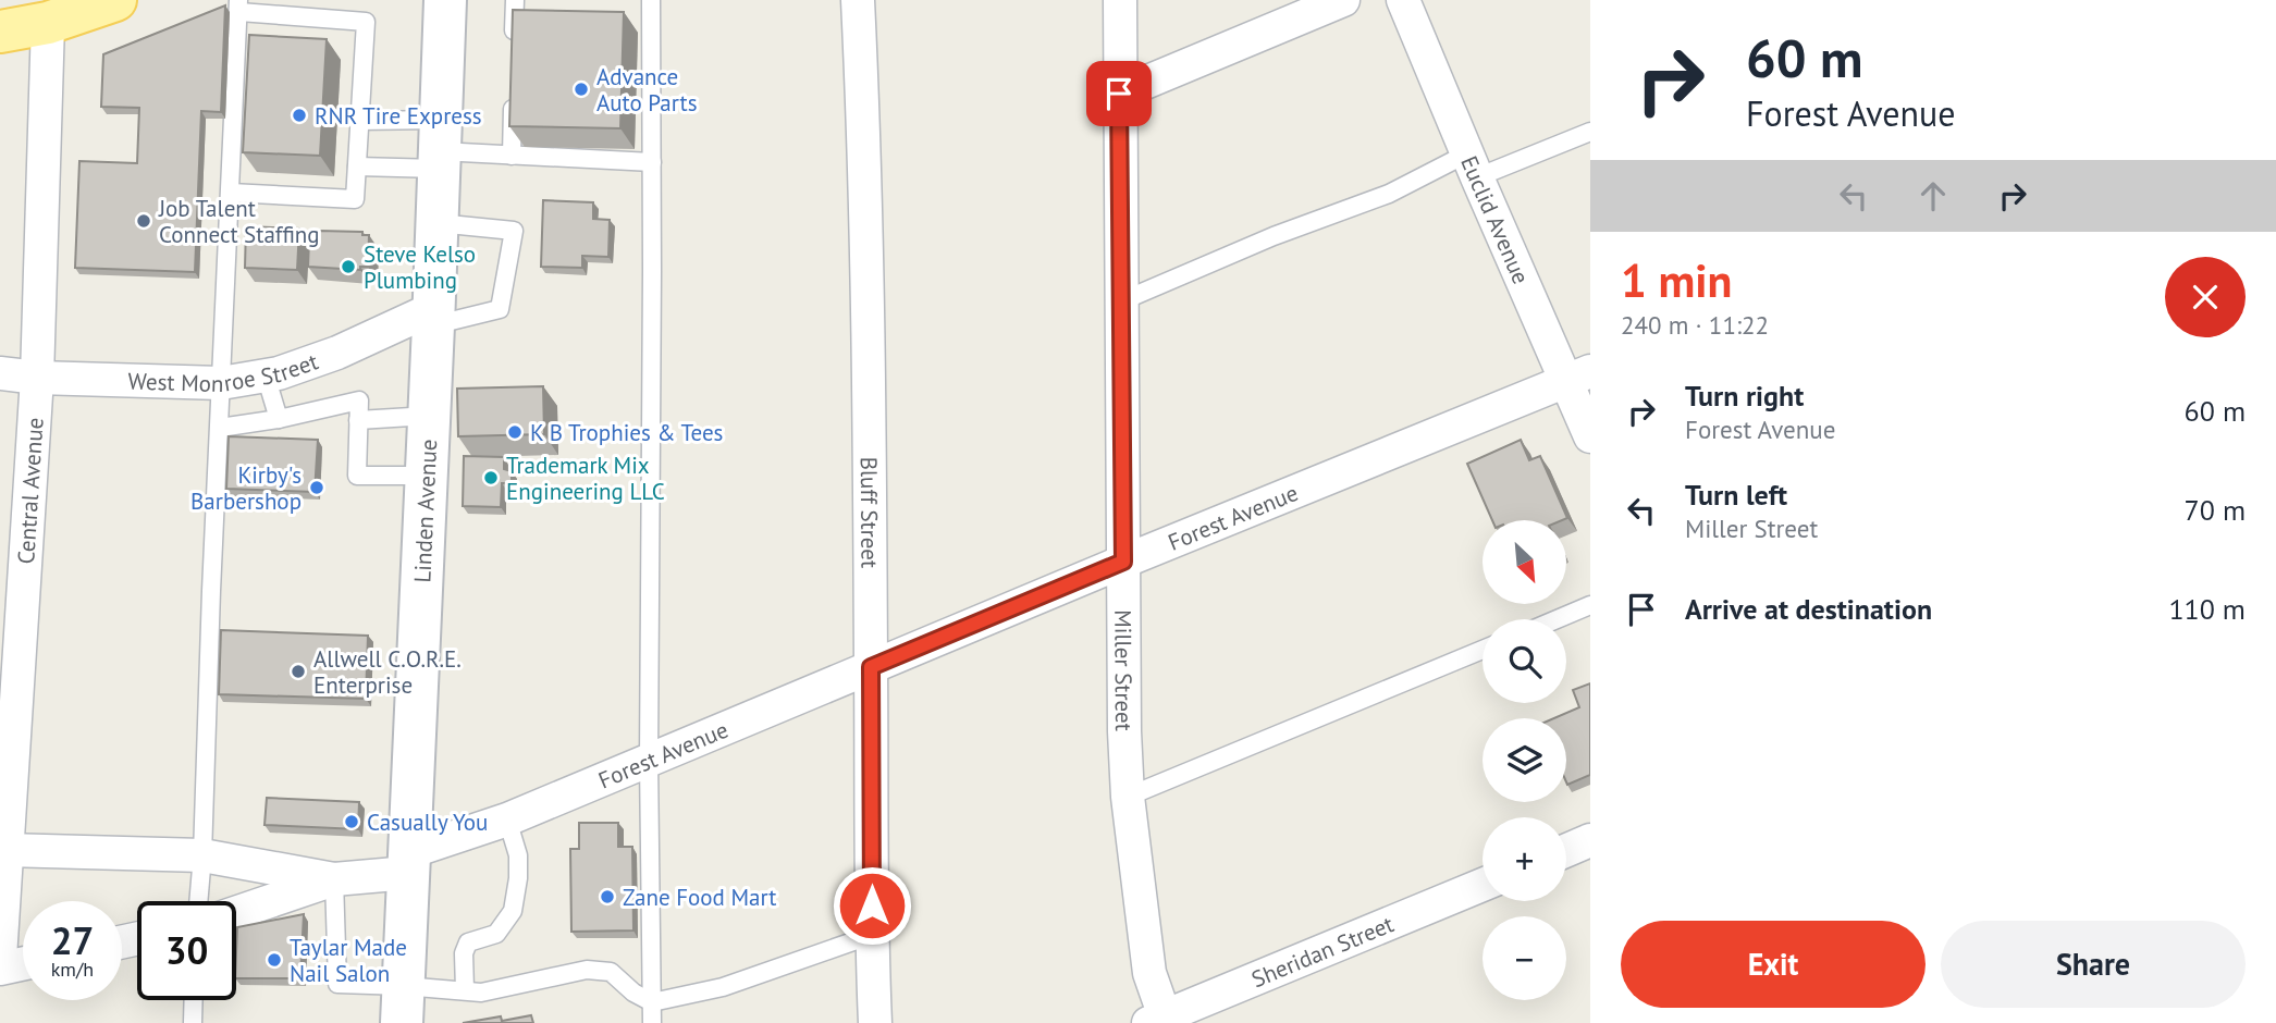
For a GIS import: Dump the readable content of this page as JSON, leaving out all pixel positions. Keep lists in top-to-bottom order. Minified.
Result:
{"streets":{"street":["Euclid Avenue","West Monroe Street","Central Avenue","Linden Avenue","Bluff Street","Forest Avenue","Miller Street","Sheridan Street"]},"crossings":[["Euclid Avenue","Forest Avenue"],["West Monroe Street","Central Avenue"],["West Monroe Street","Linden Avenue"],["Central Avenue","Forest Avenue"],["Linden Avenue","Forest Avenue"],["Bluff Street","Forest Avenue"],["Forest Avenue","Miller Street"],["Miller Street","Sheridan Street"]],"places":["Advance Auto Parts","RNR Tire Express","Job Talent Connect Staffing","Steve Kelso Plumbing","K B Trophies & Tees","Trademark Mix Engineering LLC","Kirby's Barbershop","Allwell C.O.R.E. Enterprise","Casually You","Zane Food Mart","Taylar Made Nail Salon"],"north":"bottom right","page":{"turn":["60 m","Forest Avenue"],"heading":["1 min","240 m · 11:22"],"list":[{"name":"Turn right","note":"Forest Avenue","value":"60 m"},{"name":"Turn left","note":"Miller Street","value":"70 m"},{"name":"Arrive at destination","value":"110 m"}],"map_buttons":["+","−"],"speed":"27 km/h","limit":"30","buttons":["Exit","Share"]}}
